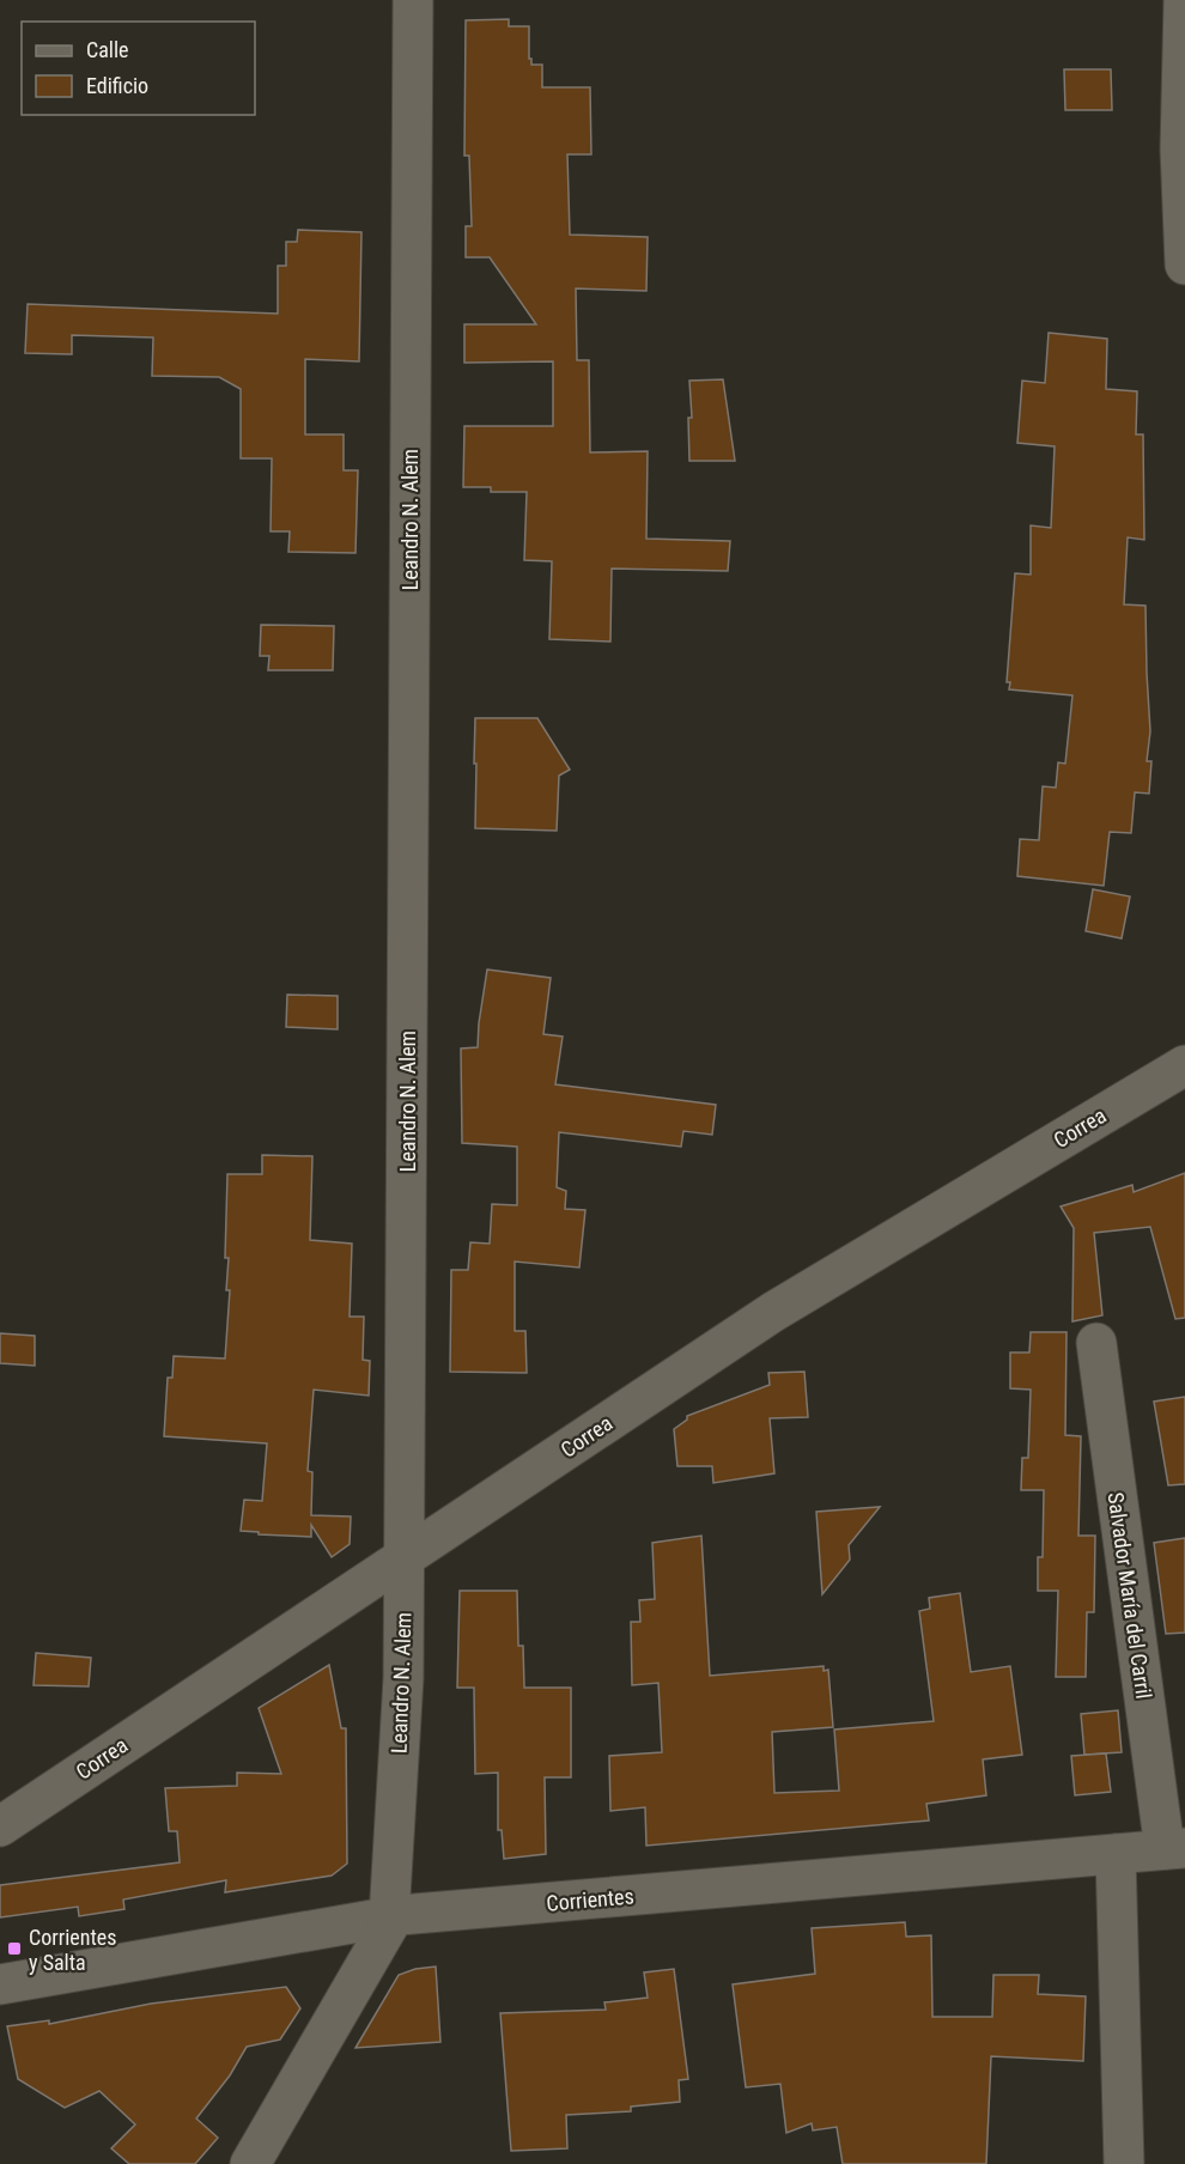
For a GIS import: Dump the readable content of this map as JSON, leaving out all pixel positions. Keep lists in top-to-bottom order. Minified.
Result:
{"streets":{"street":["Leandro N. Alem","Correa","Salvador María del Carril","Corrientes"]},"crossings":[["Leandro N. Alem","Correa"],["Leandro N. Alem","Corrientes"],["Salvador María del Carril","Corrientes"]],"places":{"transit":["Corrientes y Salta"]},"legend":["Calle","Edificio"]}
